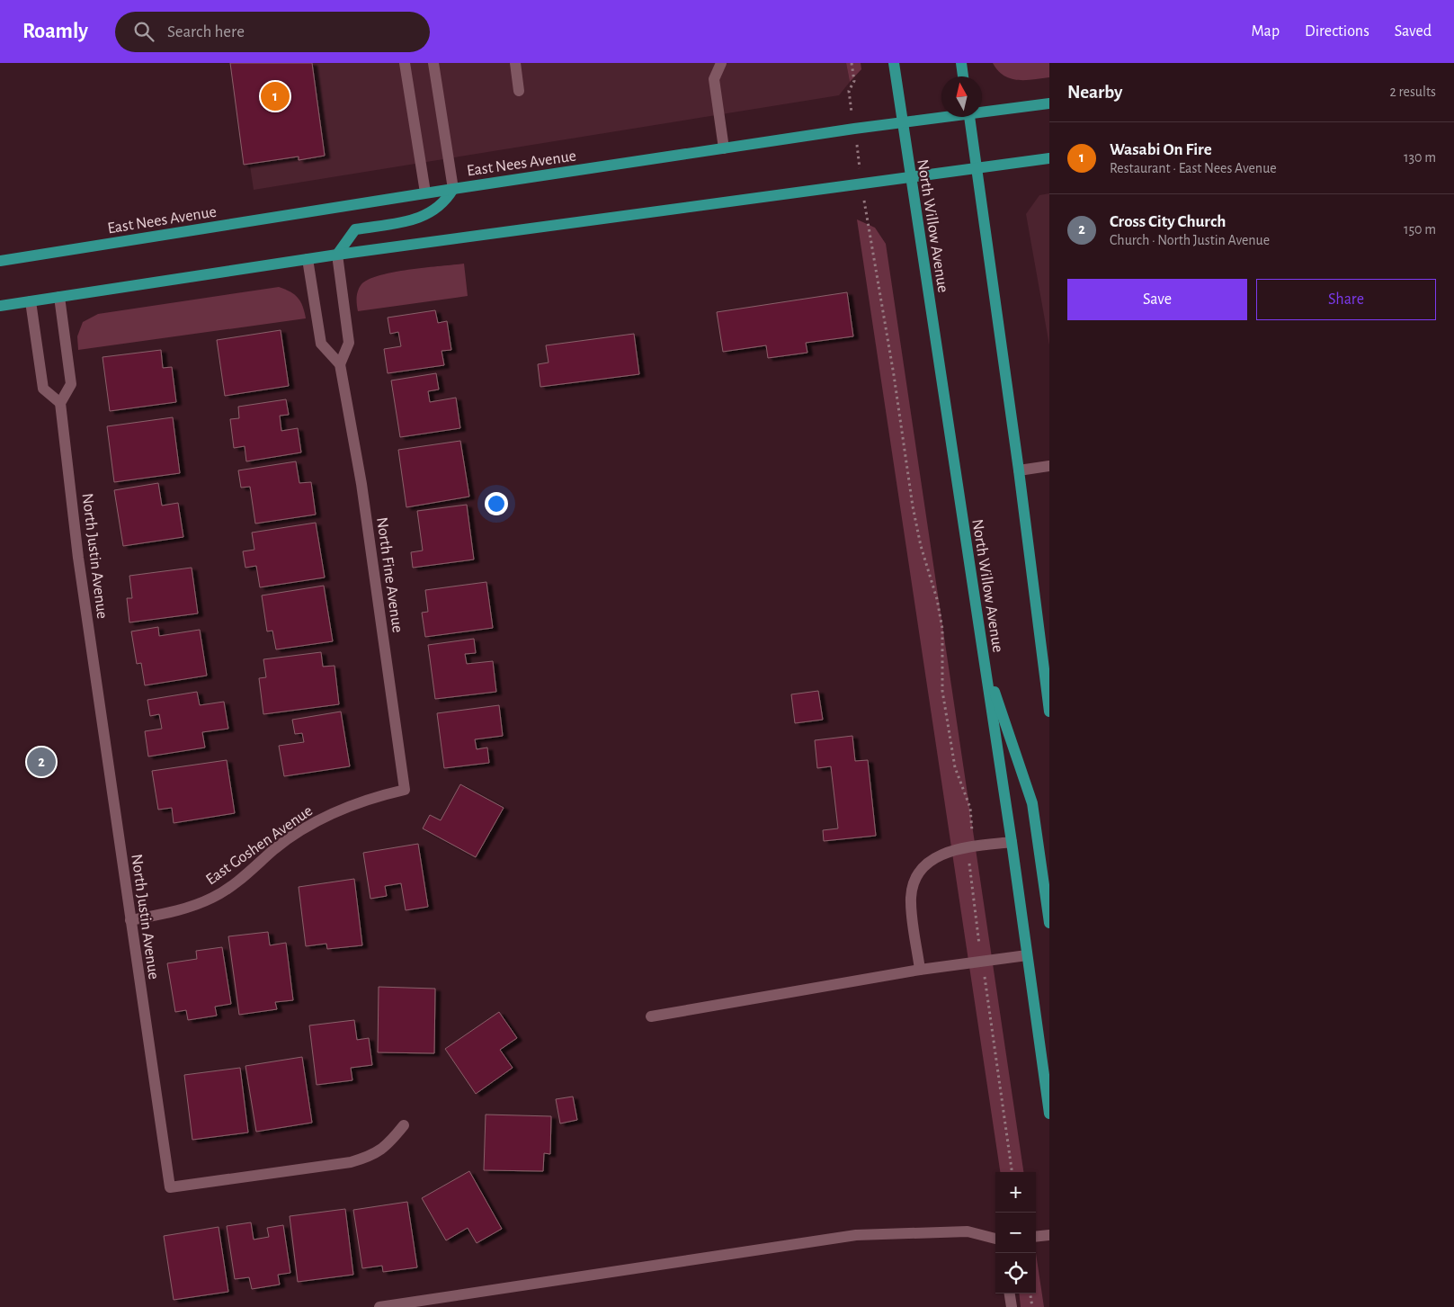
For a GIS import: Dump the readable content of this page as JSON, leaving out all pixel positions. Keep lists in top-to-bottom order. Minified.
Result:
{"streets":{"main road":["East Nees Avenue","North Willow Avenue"],"street":["North Justin Avenue","North Fine Avenue","East Goshen Avenue"]},"crossings":[["East Nees Avenue","North Willow Avenue"],["North Justin Avenue","East Goshen Avenue"],["North Fine Avenue","East Goshen Avenue"]],"north":"top","page":{"header":"Roamly","search":"Search here","nav":["Map","Directions","Saved"],"heading":["Nearby","2 results"],"pins":["1","2"],"list":[{"mark":"1","name":"Wasabi On Fire","note":"Restaurant · East Nees Avenue","value":"130 m"},{"mark":"2","name":"Cross City Church","note":"Church · North Justin Avenue","value":"150 m"}],"buttons":["Save","Share"],"map_buttons":["+","−"]}}
